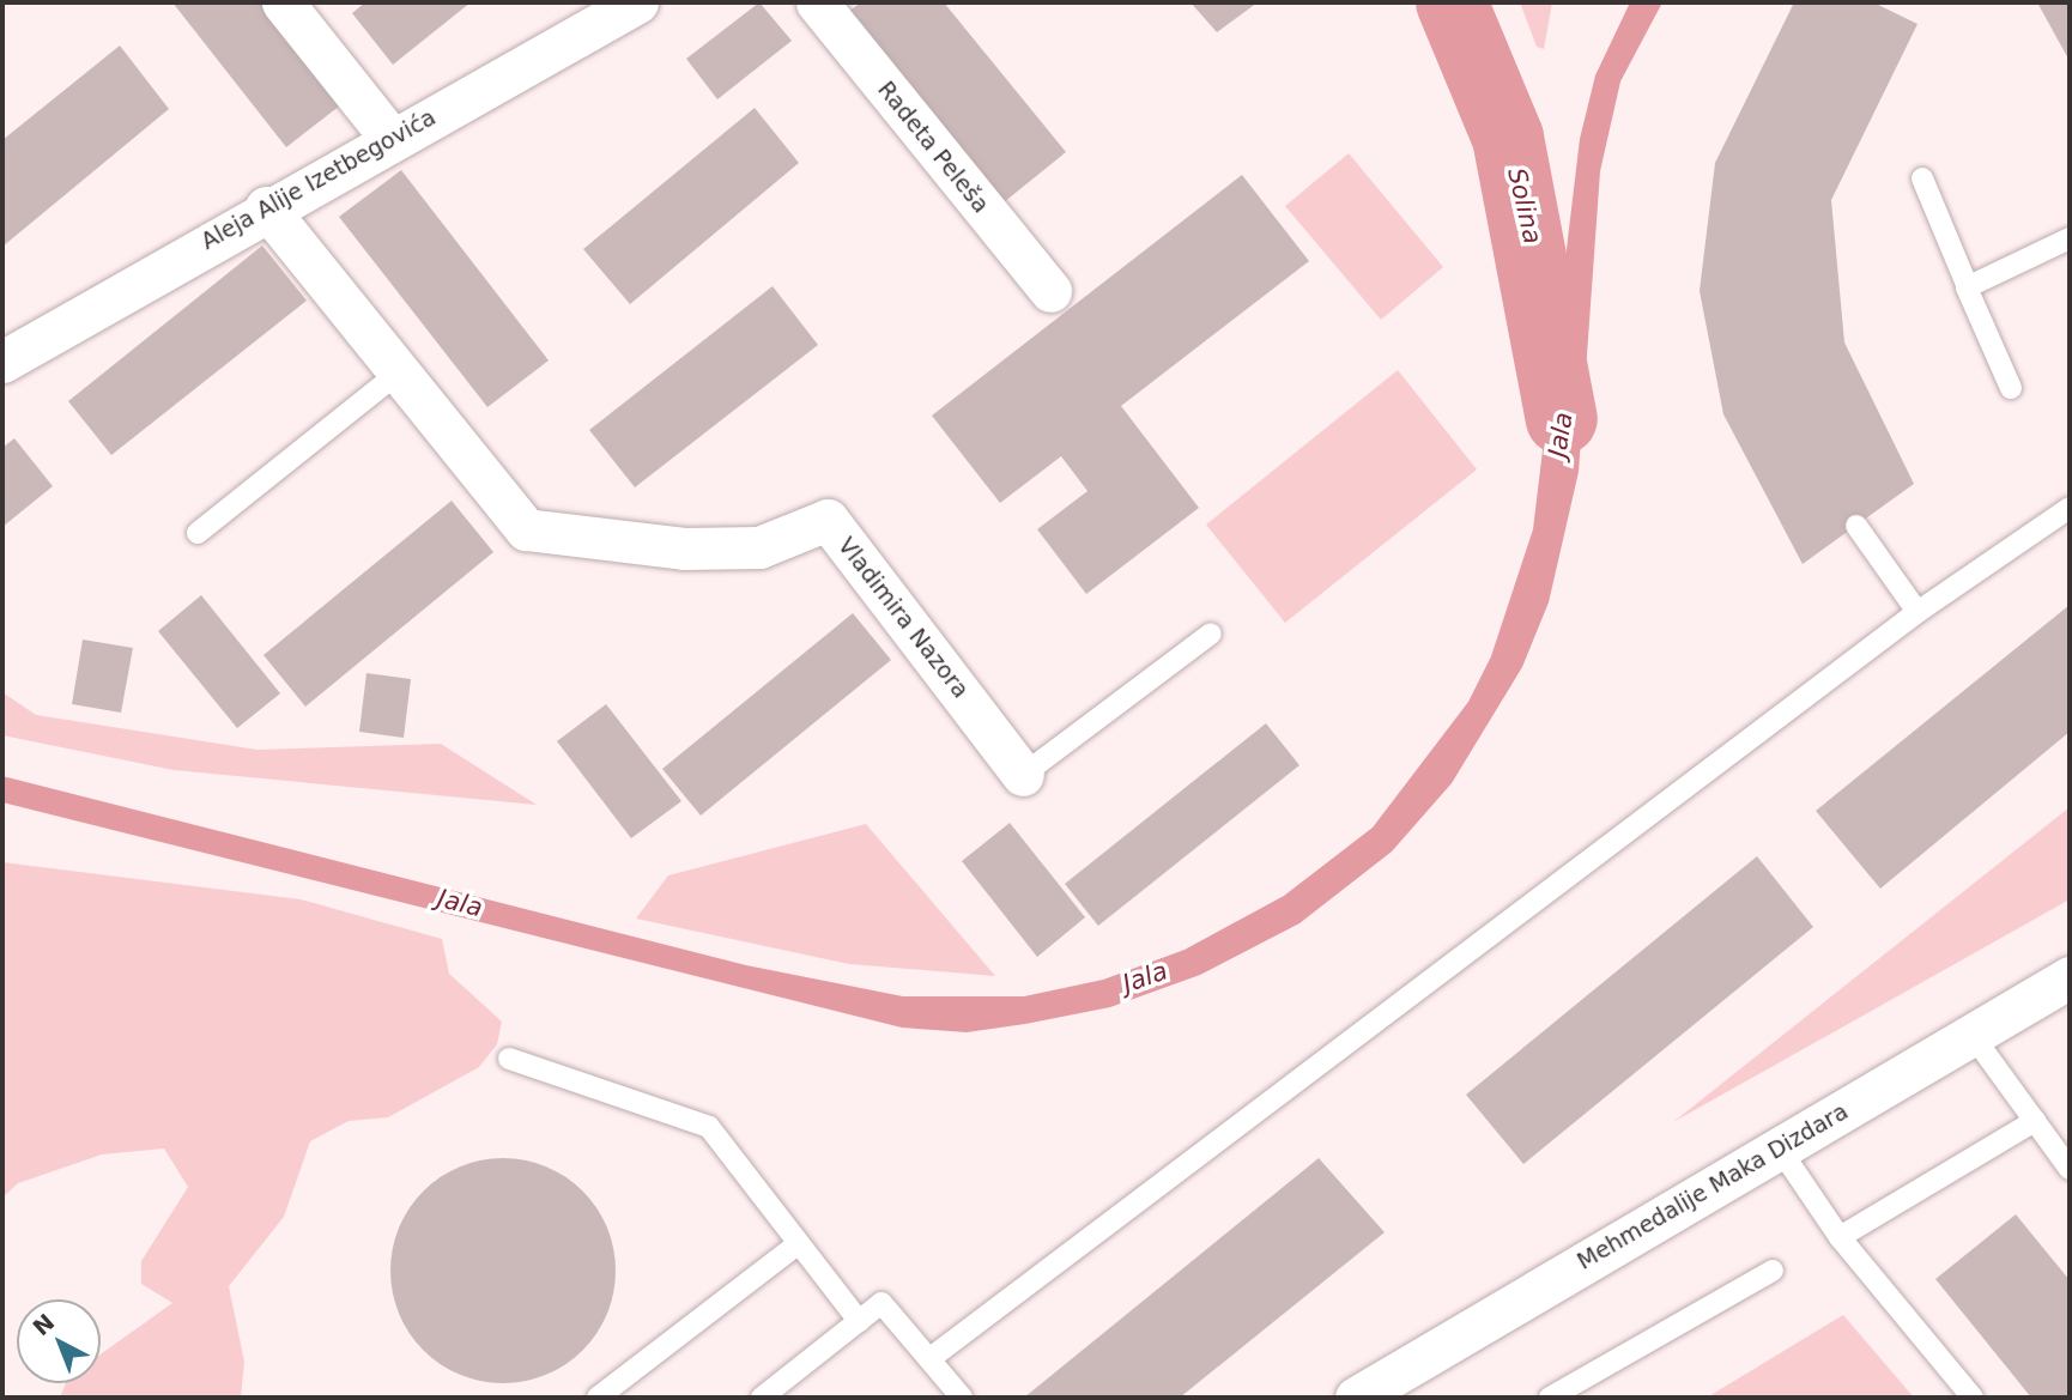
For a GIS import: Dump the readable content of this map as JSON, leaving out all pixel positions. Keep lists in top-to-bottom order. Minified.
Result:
{"streets":{"street":["Radeta Peleša","Aleja Alije Izetbegovića","Vladimira Nazora","Mehmedalije Maka Dizdara"]},"crossings":[["Aleja Alije Izetbegovića","Vladimira Nazora"]],"water":["Solina","Jala"],"north":"top left"}
